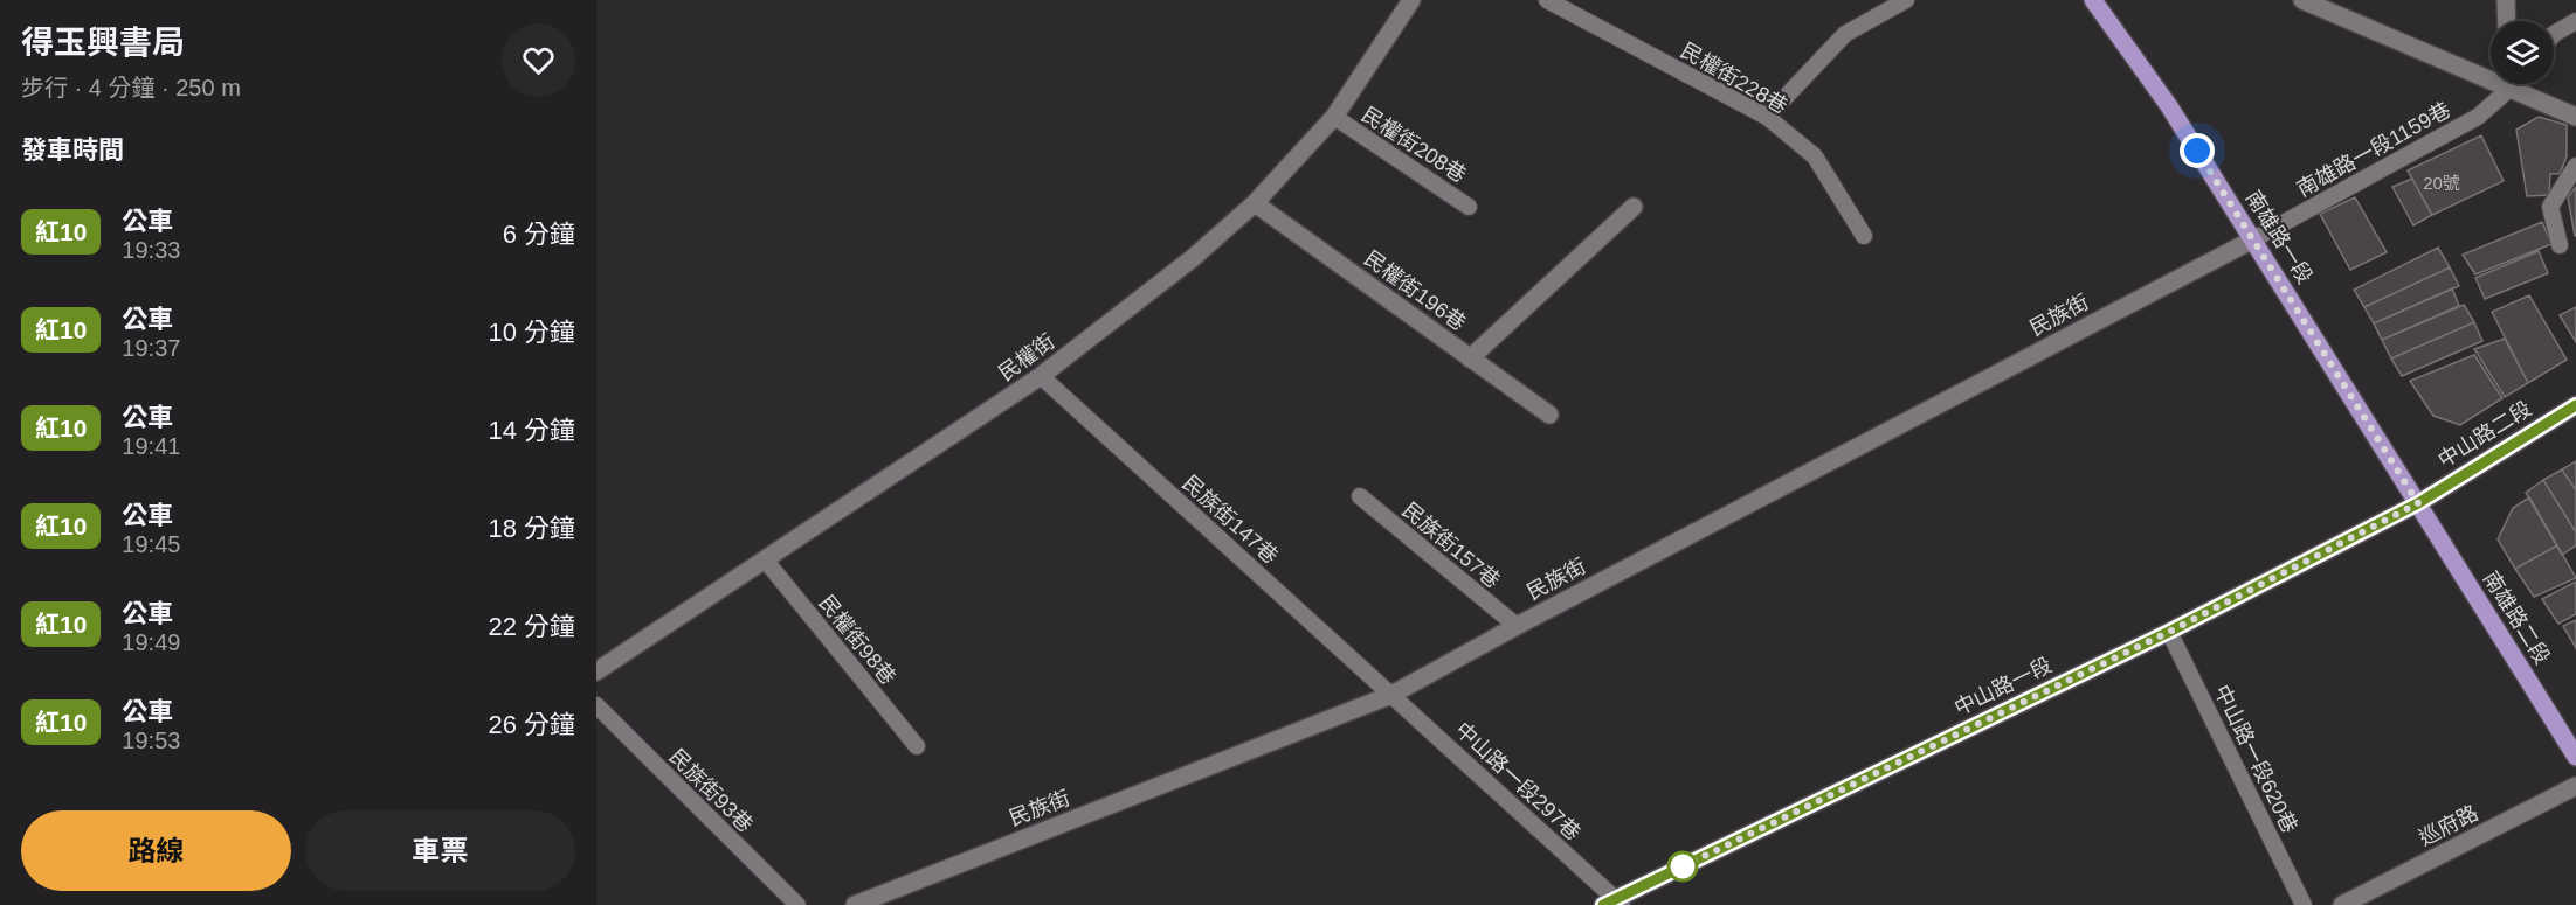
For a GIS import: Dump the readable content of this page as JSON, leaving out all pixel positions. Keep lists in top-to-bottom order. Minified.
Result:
{"streets":{"main road":["南雄路一段","南雄路二段"],"street":["民權街196巷","民族街","民權街","中山路二段","中山路一段","巡府路"],"lane":["民權街228巷","民權街208巷","南雄路一段1159巷","民族街147巷","民族街157巷","民權街98巷","中山路一段620巷","中山路一段297巷","民族街93巷"]},"crossings":[["民權街208巷","民權街"],["南雄路一段1159巷","南雄路一段"],["南雄路一段1159巷","民族街"],["南雄路一段","民族街"],["南雄路一段","中山路二段"],["南雄路一段","南雄路二段"],["南雄路一段","中山路一段"],["民權街196巷","民權街"],["民族街","民族街147巷"],["民族街","民族街157巷"],["民族街","中山路一段297巷"],["民權街","民族街147巷"],["民權街","民權街98巷"],["中山路二段","南雄路二段"],["中山路二段","中山路一段"],["民族街147巷","中山路一段297巷"],["南雄路二段","中山路一段"],["中山路一段","中山路一段620巷"],["中山路一段","中山路一段297巷"]],"lines":["bus line 紅10"],"house_numbers":["20號"],"page":{"heading":[["得玉興書局","步行 · 4 分鐘 · 250 m"],"發車時間"],"list":[{"mark":"紅10","name":"公車","note":"19:33","value":"6 分鐘"},{"mark":"紅10","name":"公車","note":"19:37","value":"10 分鐘"},{"mark":"紅10","name":"公車","note":"19:41","value":"14 分鐘"},{"mark":"紅10","name":"公車","note":"19:45","value":"18 分鐘"},{"mark":"紅10","name":"公車","note":"19:49","value":"22 分鐘"},{"mark":"紅10","name":"公車","note":"19:53","value":"26 分鐘"}],"buttons":["路線","車票"]}}
